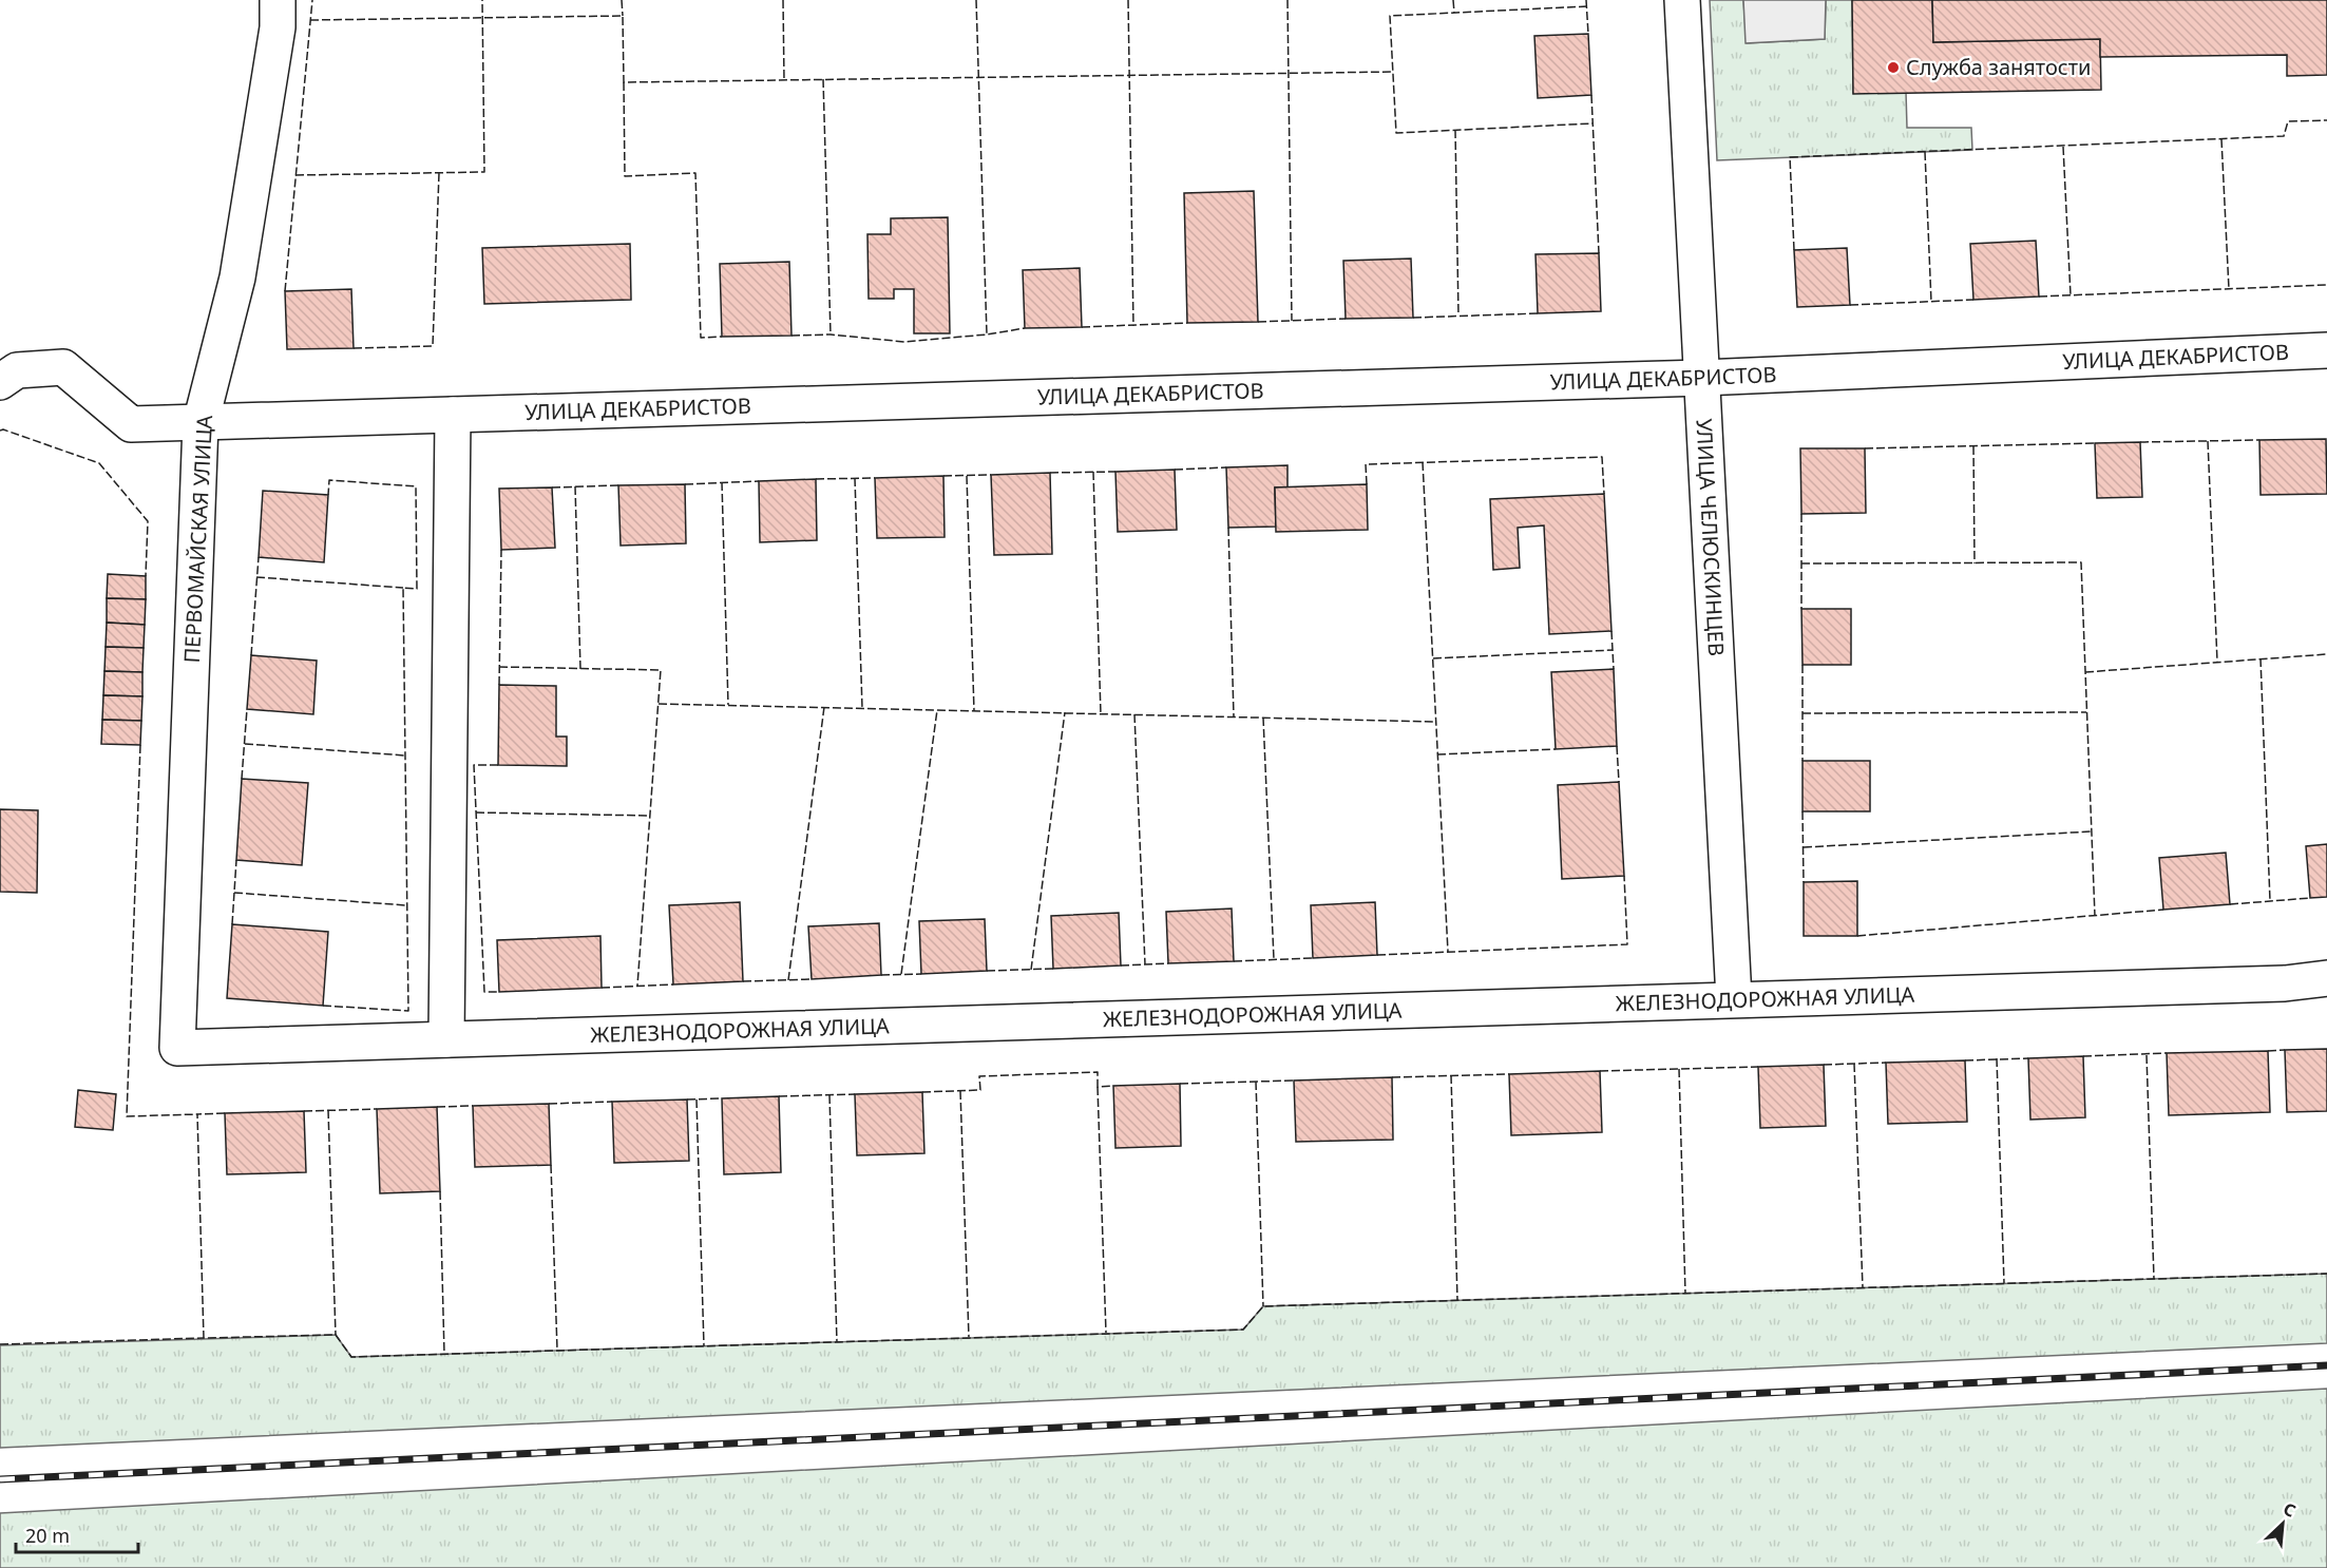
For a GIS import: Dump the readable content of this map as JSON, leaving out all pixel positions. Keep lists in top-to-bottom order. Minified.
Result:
{"streets":{"street":["УЛИЦА ДЕКАБРИСТОВ","УЛИЦА ЧЕЛЮСКИНЦЕВ","ПЕРВОМАЙСКАЯ УЛИЦА","ЖЕЛЕЗНОДОРОЖНАЯ УЛИЦА"]},"crossings":[["УЛИЦА ДЕКАБРИСТОВ","УЛИЦА ЧЕЛЮСКИНЦЕВ"],["УЛИЦА ДЕКАБРИСТОВ","ПЕРВОМАЙСКАЯ УЛИЦА"],["УЛИЦА ЧЕЛЮСКИНЦЕВ","ЖЕЛЕЗНОДОРОЖНАЯ УЛИЦА"],["ПЕРВОМАЙСКАЯ УЛИЦА","ЖЕЛЕЗНОДОРОЖНАЯ УЛИЦА"]],"places":["Служба занятости"],"scale_bar":"20 m","north":"top right"}
